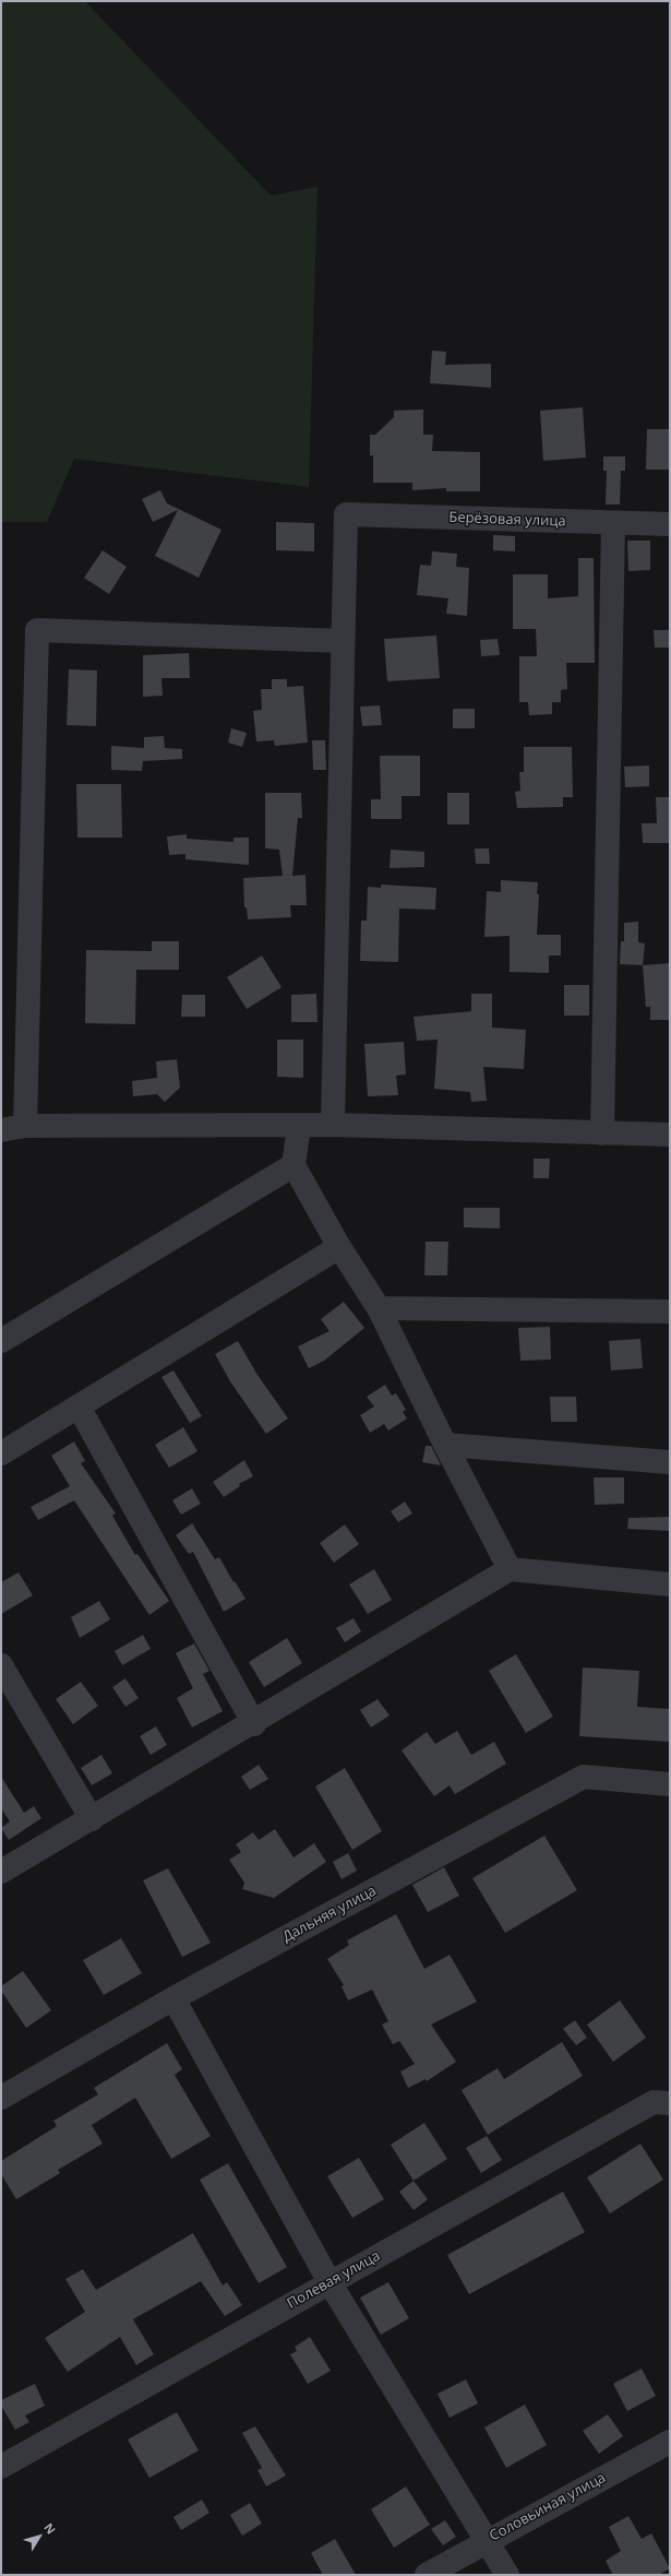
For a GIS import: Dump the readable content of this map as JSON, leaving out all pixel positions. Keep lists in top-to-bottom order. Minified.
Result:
{"streets":{"street":["Берёзовая улица","Дальняя улица","Полевая улица","Соловьиная улица"]},"north":"top right"}
